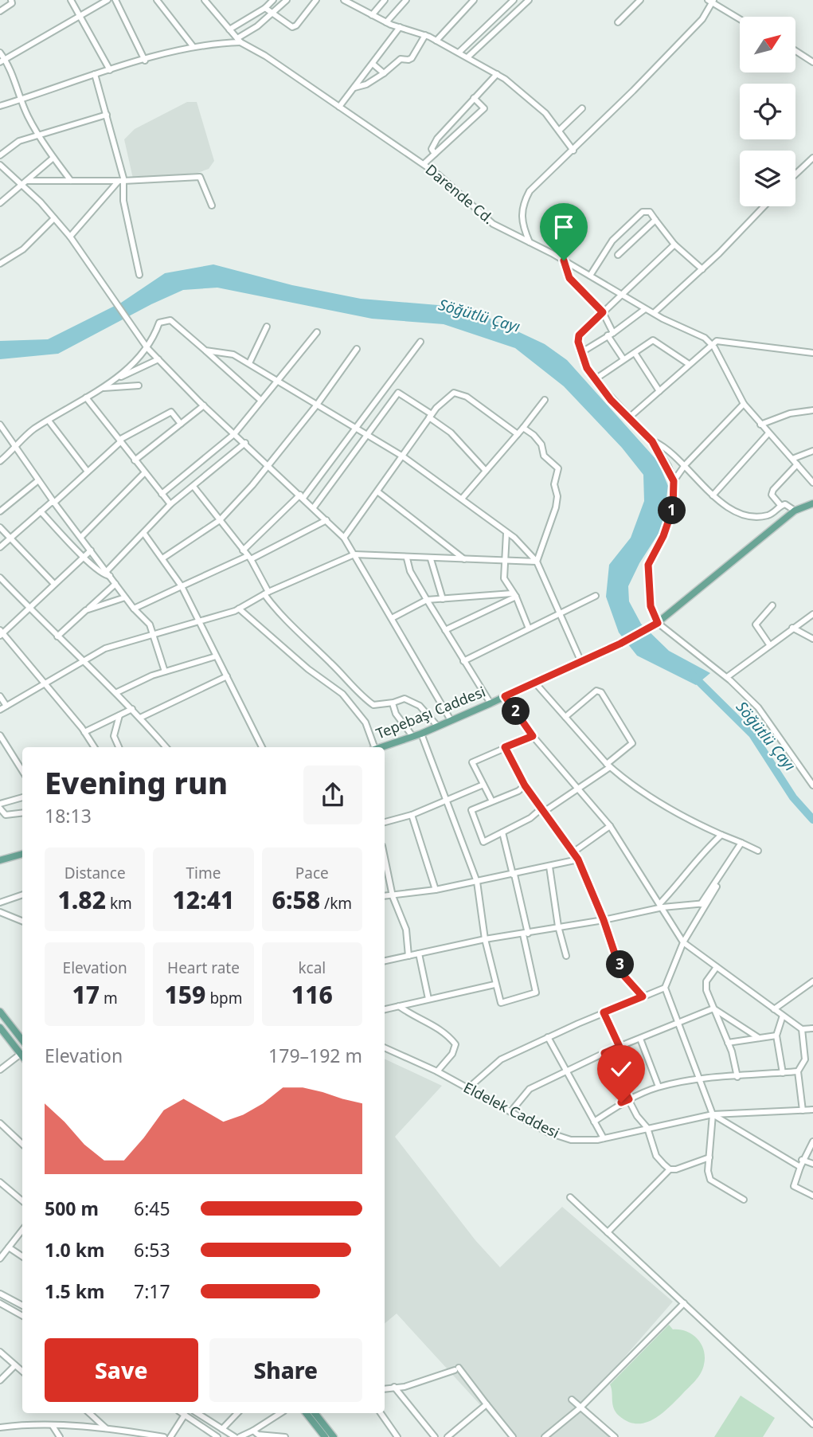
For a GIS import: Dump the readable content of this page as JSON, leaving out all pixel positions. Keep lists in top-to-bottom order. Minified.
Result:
{"streets":{"main road":["Tepebaşı Caddesi"],"street":["Darende Cd.","Eldelek Caddesi"]},"water":["Söğütlü Çayı"],"north":"top right","page":{"pins":["1","2","3"],"heading":["Evening run","18:13"],"stats":[["Distance","1.82 km"],["Time","12:41"],["Pace","6:58 /km"],["Elevation","17 m"],["Heart rate","159 bpm"],["kcal","116"]],"chart":["Elevation","179–192 m"],"list":[{"name":"500 m","note":"6:45"},{"name":"1.0 km","note":"6:53"},{"name":"1.5 km","note":"7:17"}],"buttons":["Save","Share"]}}
